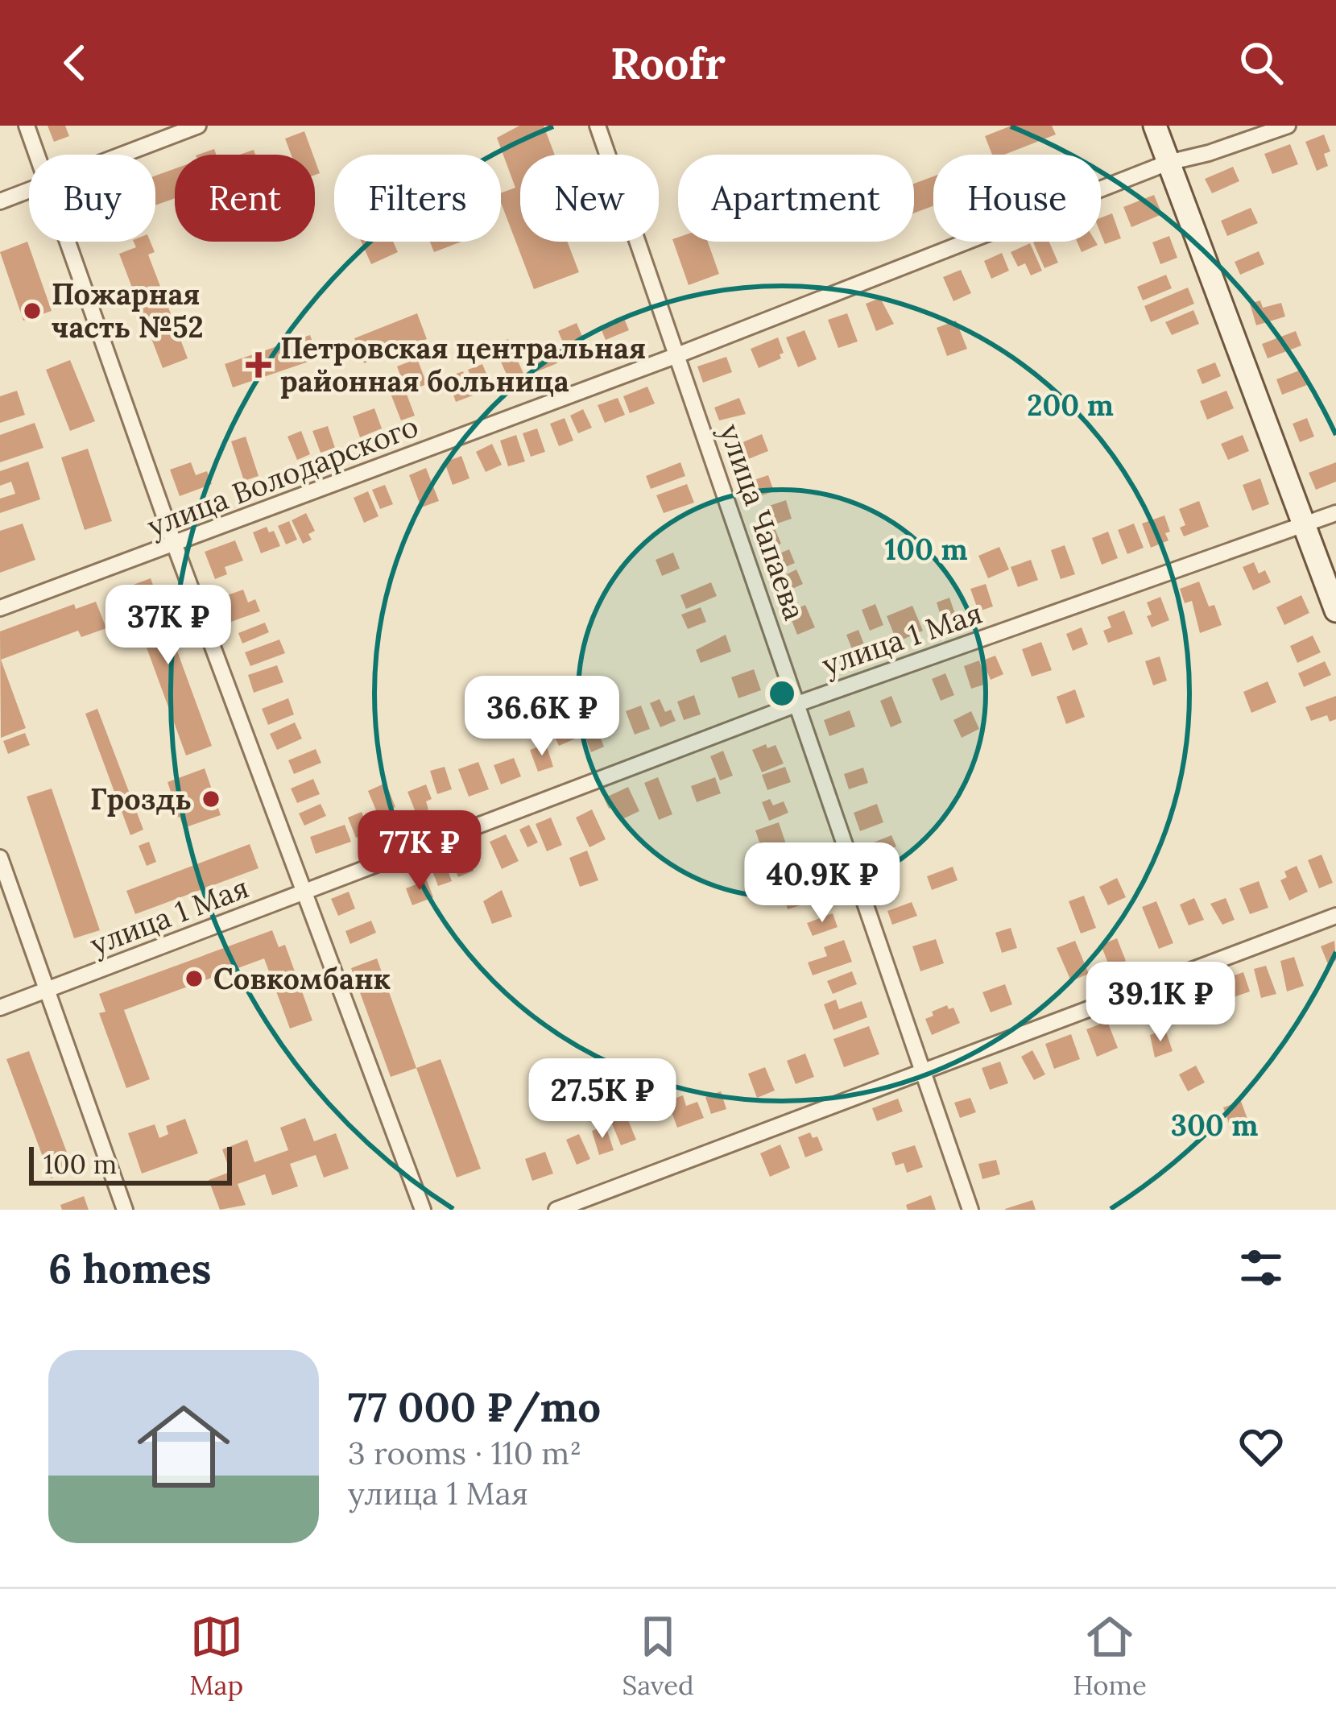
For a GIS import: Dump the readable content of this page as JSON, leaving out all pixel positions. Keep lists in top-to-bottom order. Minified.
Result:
{"streets":{"street":["улица Володарского","улица Чапаева","улица 1 Мая"]},"crossings":[["улица Володарского","улица Чапаева"],["улица Чапаева","улица 1 Мая"]],"places":{"other":["Пожарная часть №52","Гроздь","Совкомбанк"],"health":["Петровская центральная районная больница"]},"scale_bar":"100 m","page":{"header":"Roofr","chip":["Buy","Rent","Filters","New","Apartment","House"],"price":["37K ₽","36.6K ₽","77K ₽","40.9K ₽","39.1K ₽","27.5K ₽"],"scale":"100 m","heading":"6 homes","list":[{"name":"77 000 ₽/mo","note":"3 rooms · 110 m² · улица 1 Мая"}],"tabs":["Map","Saved","Home"]},"rings":["200 m","100 m","300 m"]}
